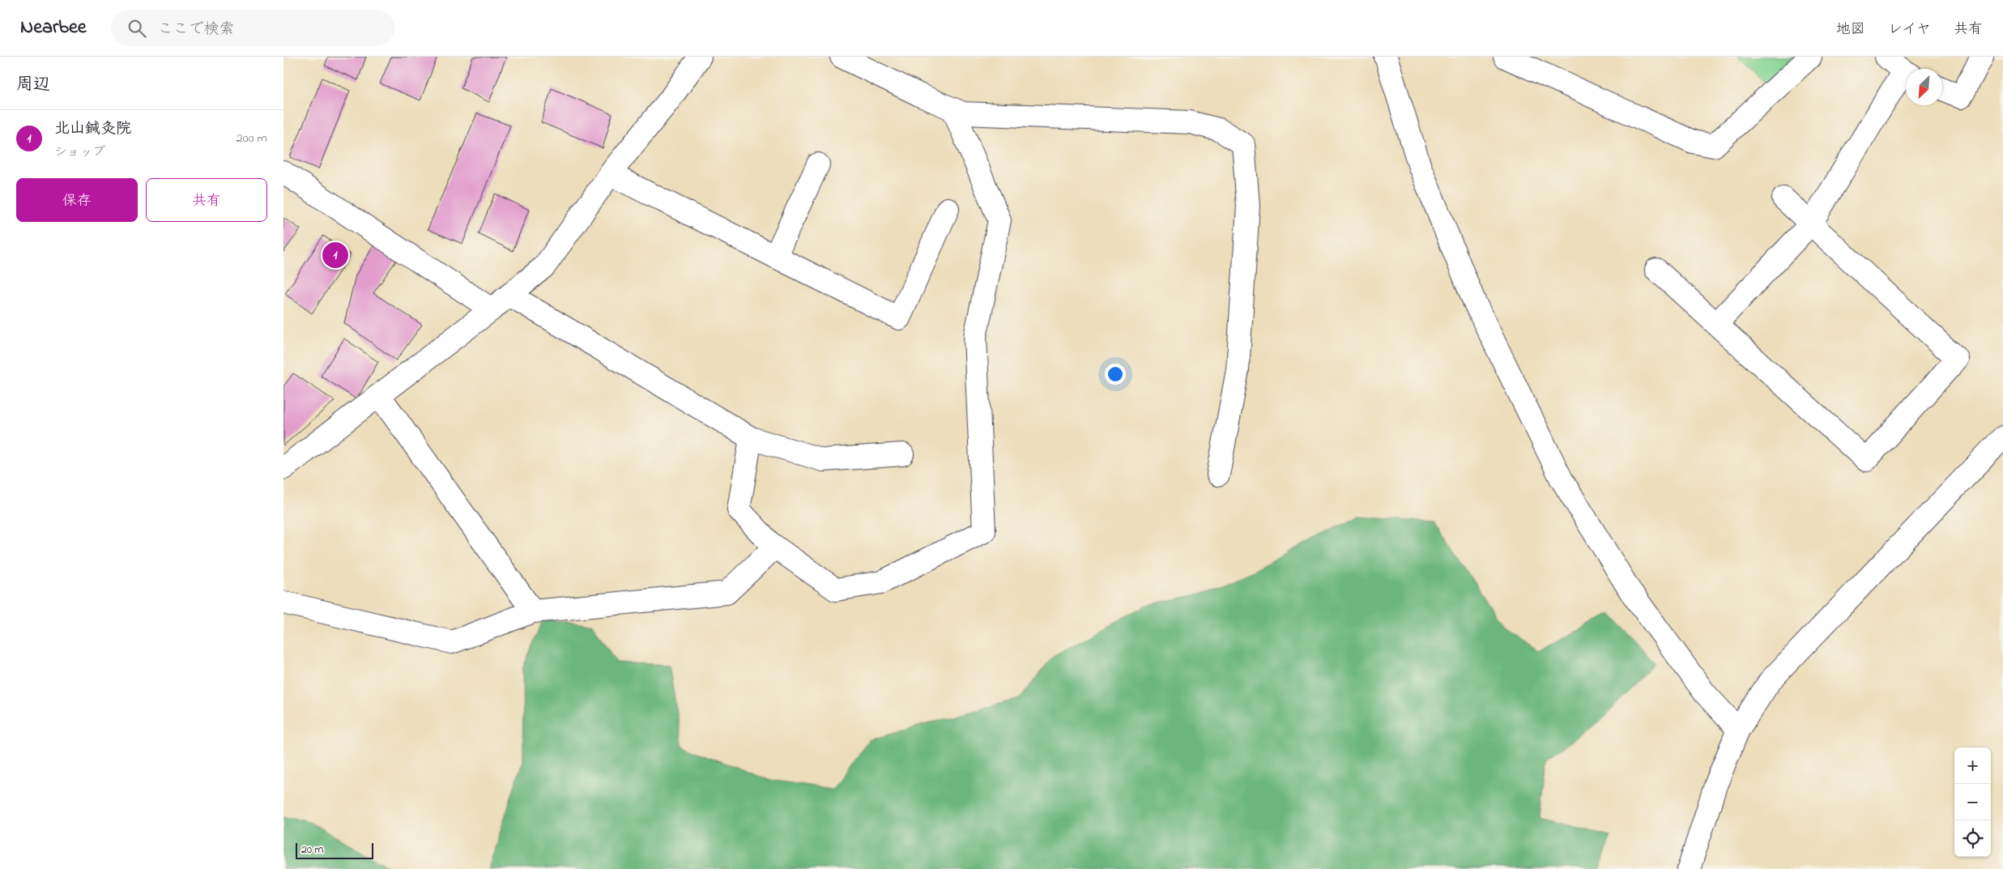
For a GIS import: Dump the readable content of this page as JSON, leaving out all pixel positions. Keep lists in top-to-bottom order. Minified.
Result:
{"scale_bar":"20 m","north":"bottom left","page":{"header":"Nearbee","search":"ここで検索","nav":["地図","レイヤ","共有"],"heading":"周辺","list":[{"mark":"1","name":"北山鍼灸院","note":"ショップ","value":"200 m"}],"buttons":["保存","共有"],"pins":"1","map_buttons":["+","−"],"scale":"20 m"}}
